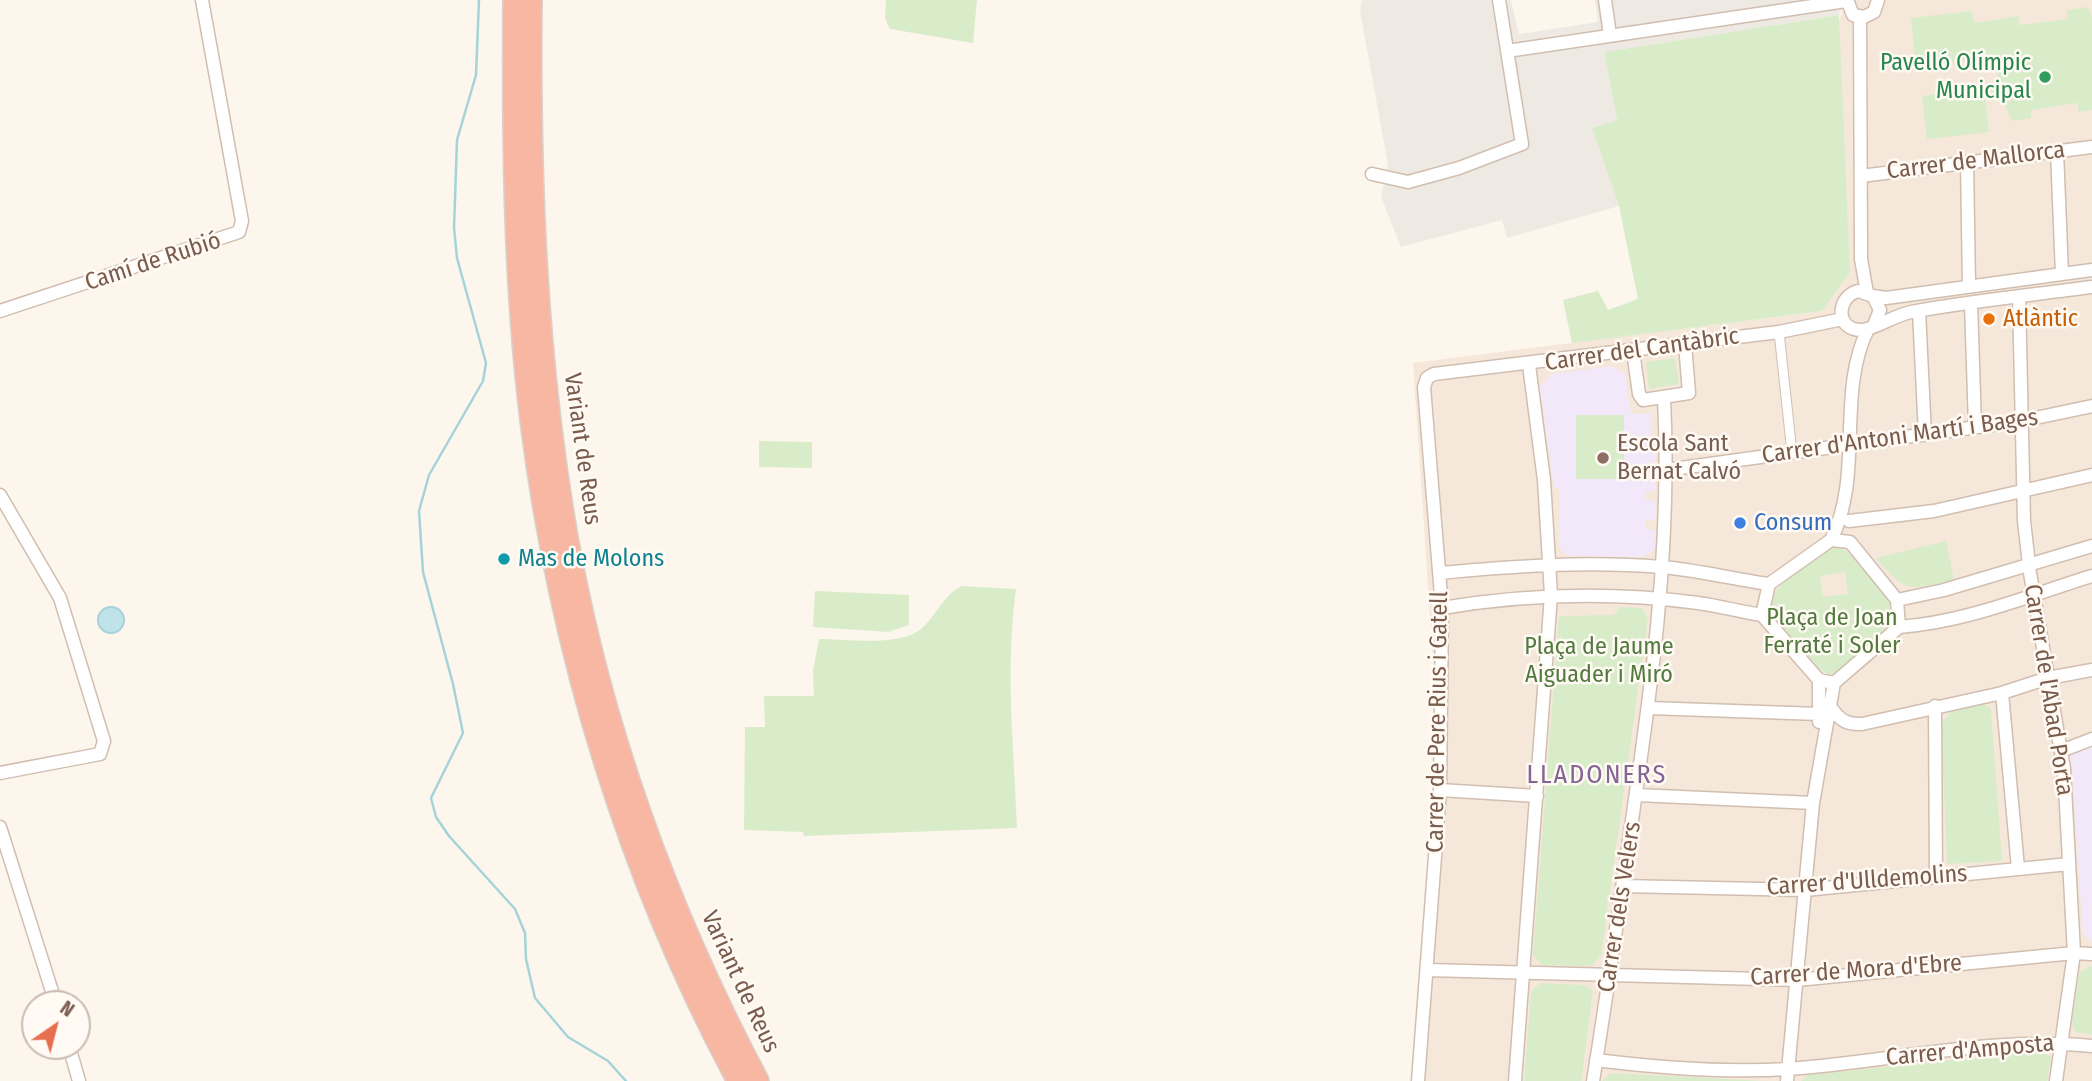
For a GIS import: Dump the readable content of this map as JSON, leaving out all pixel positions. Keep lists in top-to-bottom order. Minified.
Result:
{"streets":{"highway":["Variant de Reus"],"street":["Carrer de Mallorca","Camí de Rubió","Carrer del Cantàbric","Carrer d'Antoni Martí i Bages","Carrer de l'Abad Porta","Carrer de Pere Rius i Gatell","Carrer d'Ulldemolins","Carrer dels Velers","Carrer de Mora d'Ebre","Carrer d'Amposta"]},"crossings":[["Carrer del Cantàbric","Carrer de Pere Rius i Gatell"],["Carrer d'Antoni Martí i Bages","Carrer de l'Abad Porta"],["Carrer d'Antoni Martí i Bages","Carrer dels Velers"],["Carrer de l'Abad Porta","Carrer d'Ulldemolins"],["Carrer de l'Abad Porta","Carrer de Mora d'Ebre"],["Carrer de l'Abad Porta","Carrer d'Amposta"],["Carrer de Pere Rius i Gatell","Carrer de Mora d'Ebre"],["Carrer d'Ulldemolins","Carrer dels Velers"],["Carrer dels Velers","Carrer de Mora d'Ebre"],["Carrer dels Velers","Carrer d'Amposta"]],"districts":["LLADONERS"],"parks":["Plaça de Joan Ferraté i Soler","Plaça de Jaume Aiguader i Miró"],"places":["Pavelló Olímpic Municipal","Atlàntic","Escola Sant Bernat Calvó","Consum","Mas de Molons"],"north":"top right"}
